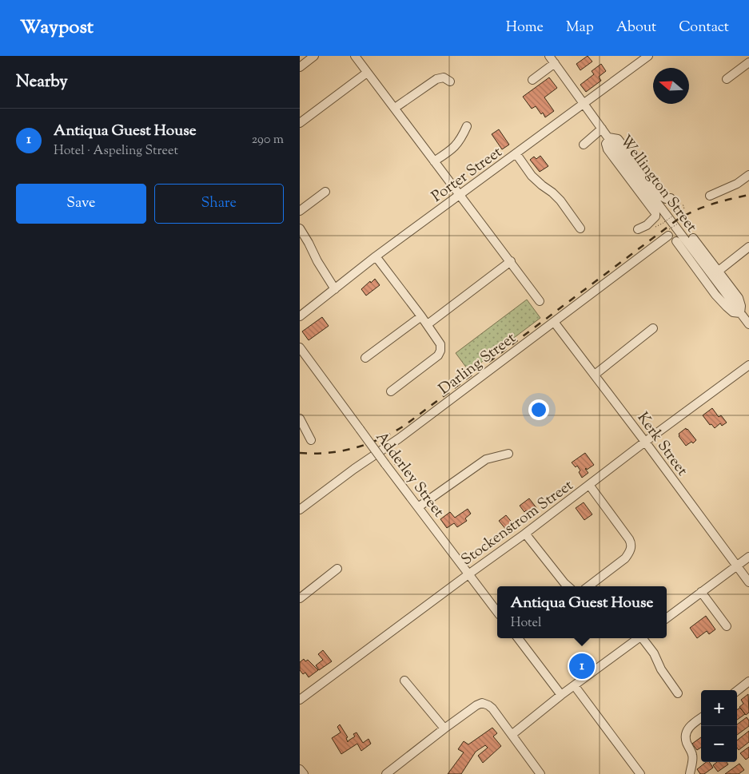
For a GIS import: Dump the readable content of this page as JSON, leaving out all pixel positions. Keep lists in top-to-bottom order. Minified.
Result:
{"streets":{"street":["Porter Street","Wellington Street","Darling Street","Kerk Street","Adderley Street","Stockenstrom Street"]},"crossings":[["Porter Street","Wellington Street"],["Darling Street","Kerk Street"],["Kerk Street","Stockenstrom Street"],["Adderley Street","Stockenstrom Street"]],"north":"left","page":{"header":"Waypost","nav":["Home","Map","About","Contact"],"heading":"Nearby","list":[{"mark":"1","name":"Antiqua Guest House","note":"Hotel · Aspeling Street","value":"290 m"}],"buttons":["Save","Share"],"popup":["Antiqua Guest House","Hotel"],"pins":"1","map_buttons":["+","−"]}}
